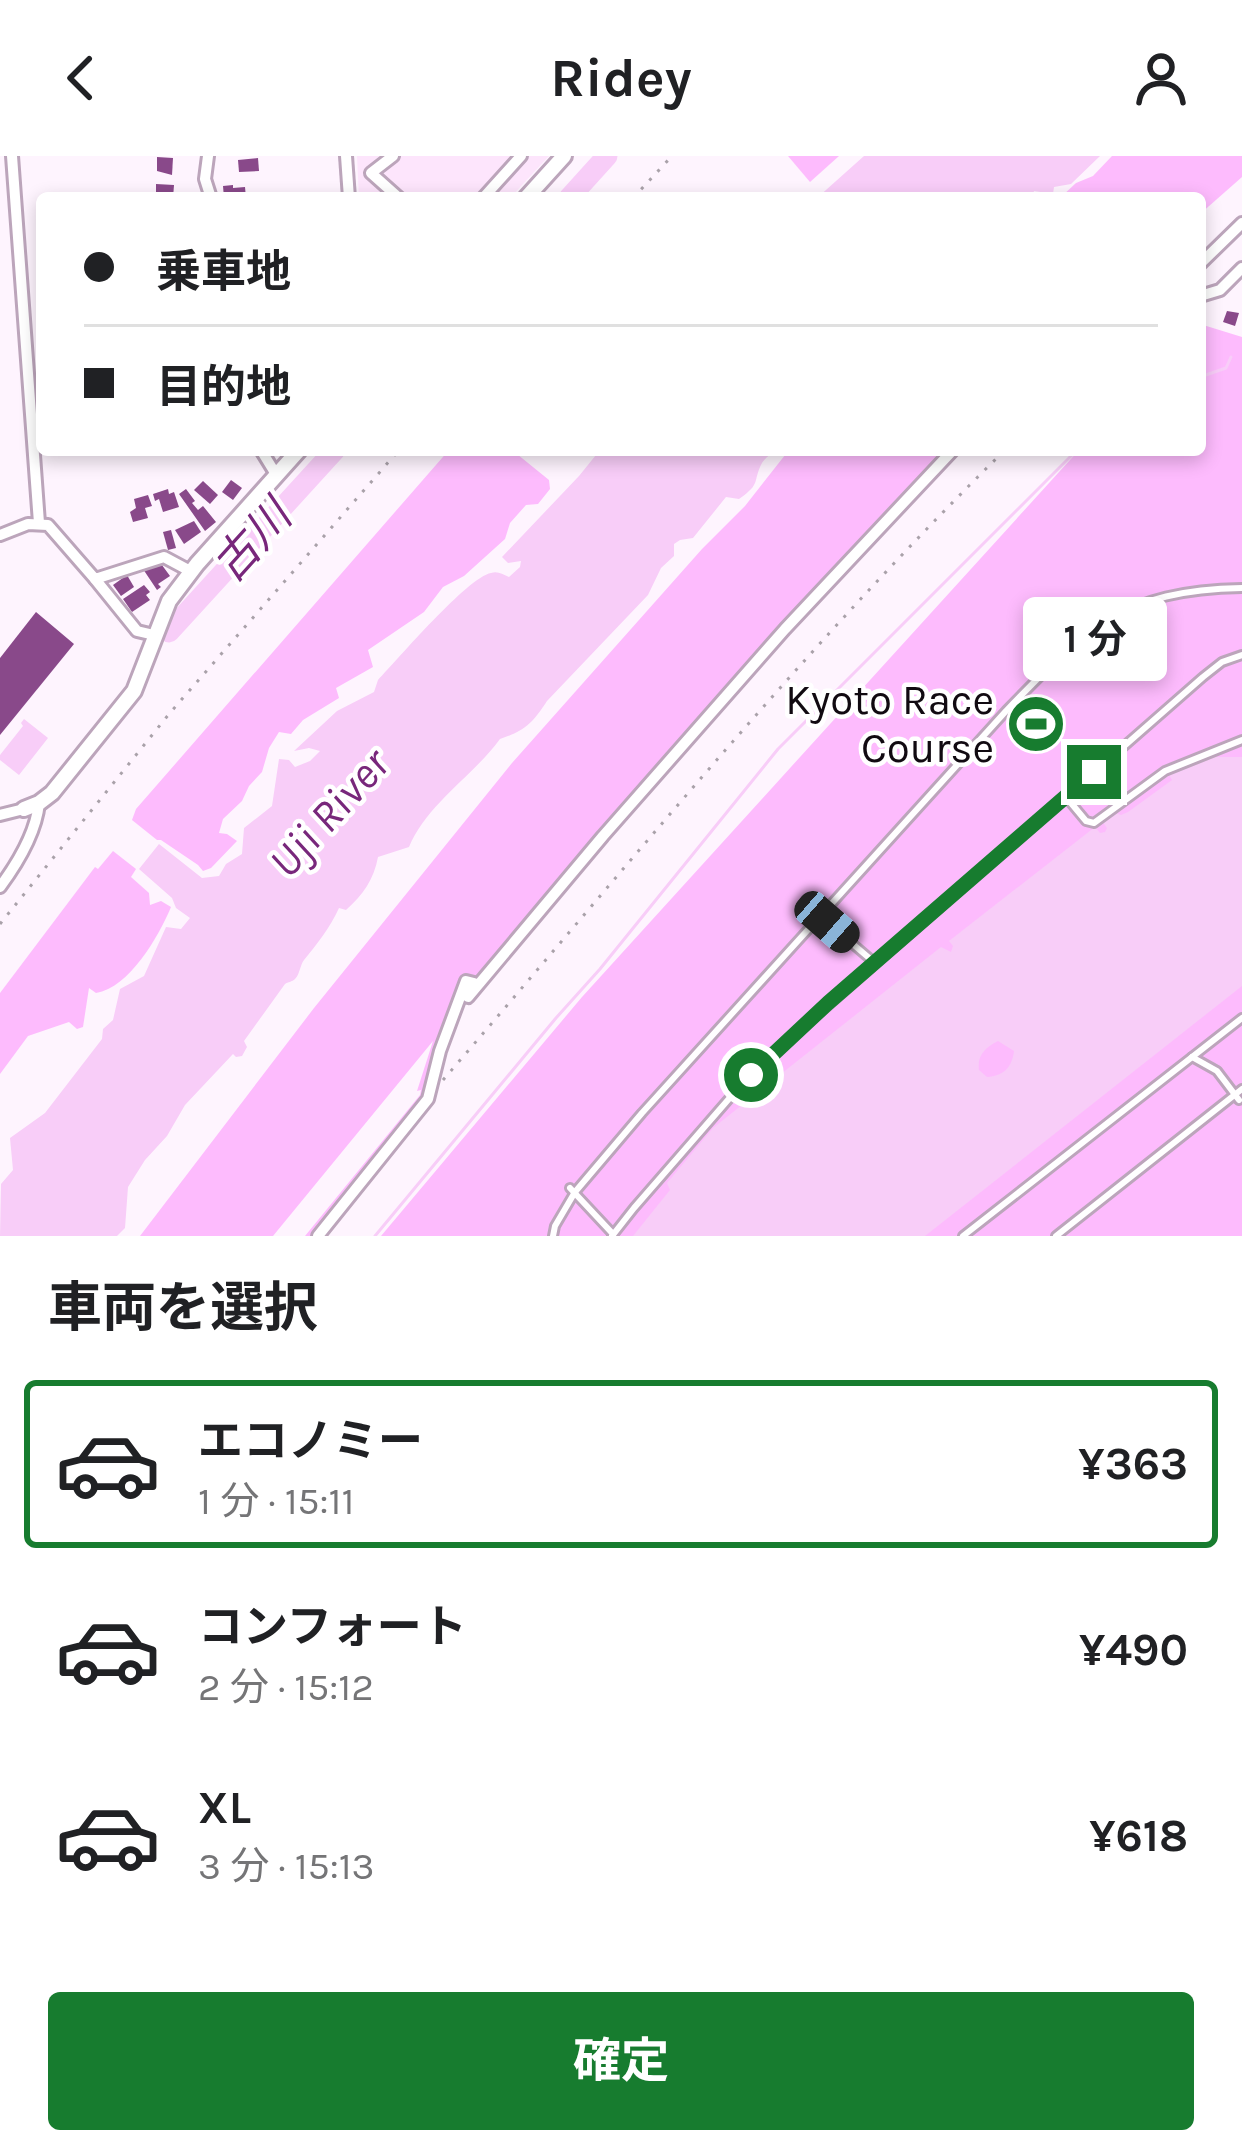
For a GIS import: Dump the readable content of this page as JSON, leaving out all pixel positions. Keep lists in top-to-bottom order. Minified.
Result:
{"water":["古川","Uji River"],"places":{"sports":["Kyoto Race Course"]},"page":{"header":"Ridey","banner":["乗車地","目的地"],"bubble":"1 分","heading":"車両を選択","list":[{"name":"エコノミー","note":"1 分 · 15:11","value":"¥363"},{"name":"コンフォート","note":"2 分 · 15:12","value":"¥490"},{"name":"XL","note":"3 分 · 15:13","value":"¥618"}],"buttons":"確定"}}
